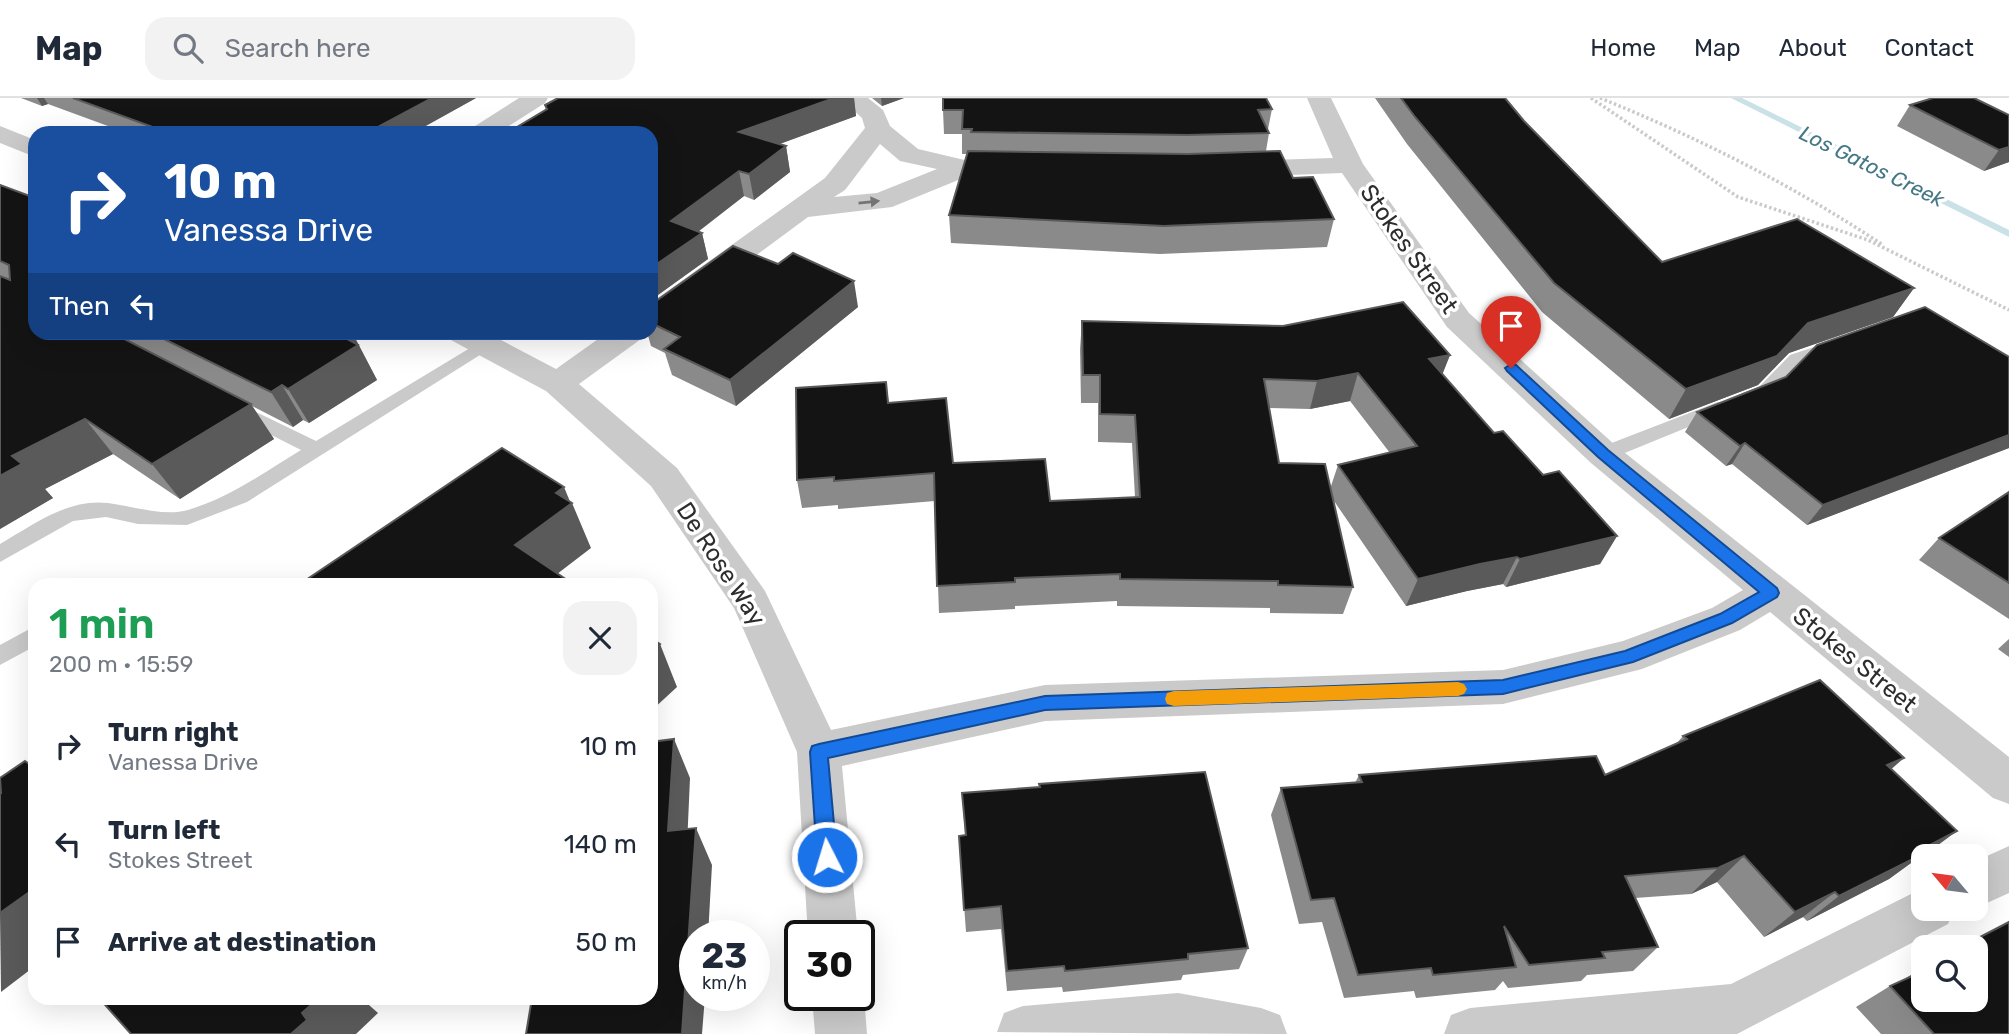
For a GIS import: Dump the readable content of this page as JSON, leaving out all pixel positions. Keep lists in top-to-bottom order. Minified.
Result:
{"streets":{"street":["Stokes Street","De Rose Way"]},"water":["Los Gatos Creek"],"north":"top left","page":{"header":"Map","search":"Search here","nav":["Home","Map","About","Contact"],"turn":["10 m","Vanessa Drive"],"then":"Then","heading":["1 min","200 m · 15:59"],"list":[{"name":"Turn right","note":"Vanessa Drive","value":"10 m"},{"name":"Turn left","note":"Stokes Street","value":"140 m"},{"name":"Arrive at destination","value":"50 m"}],"speed":"23 km/h","limit":"30"}}
